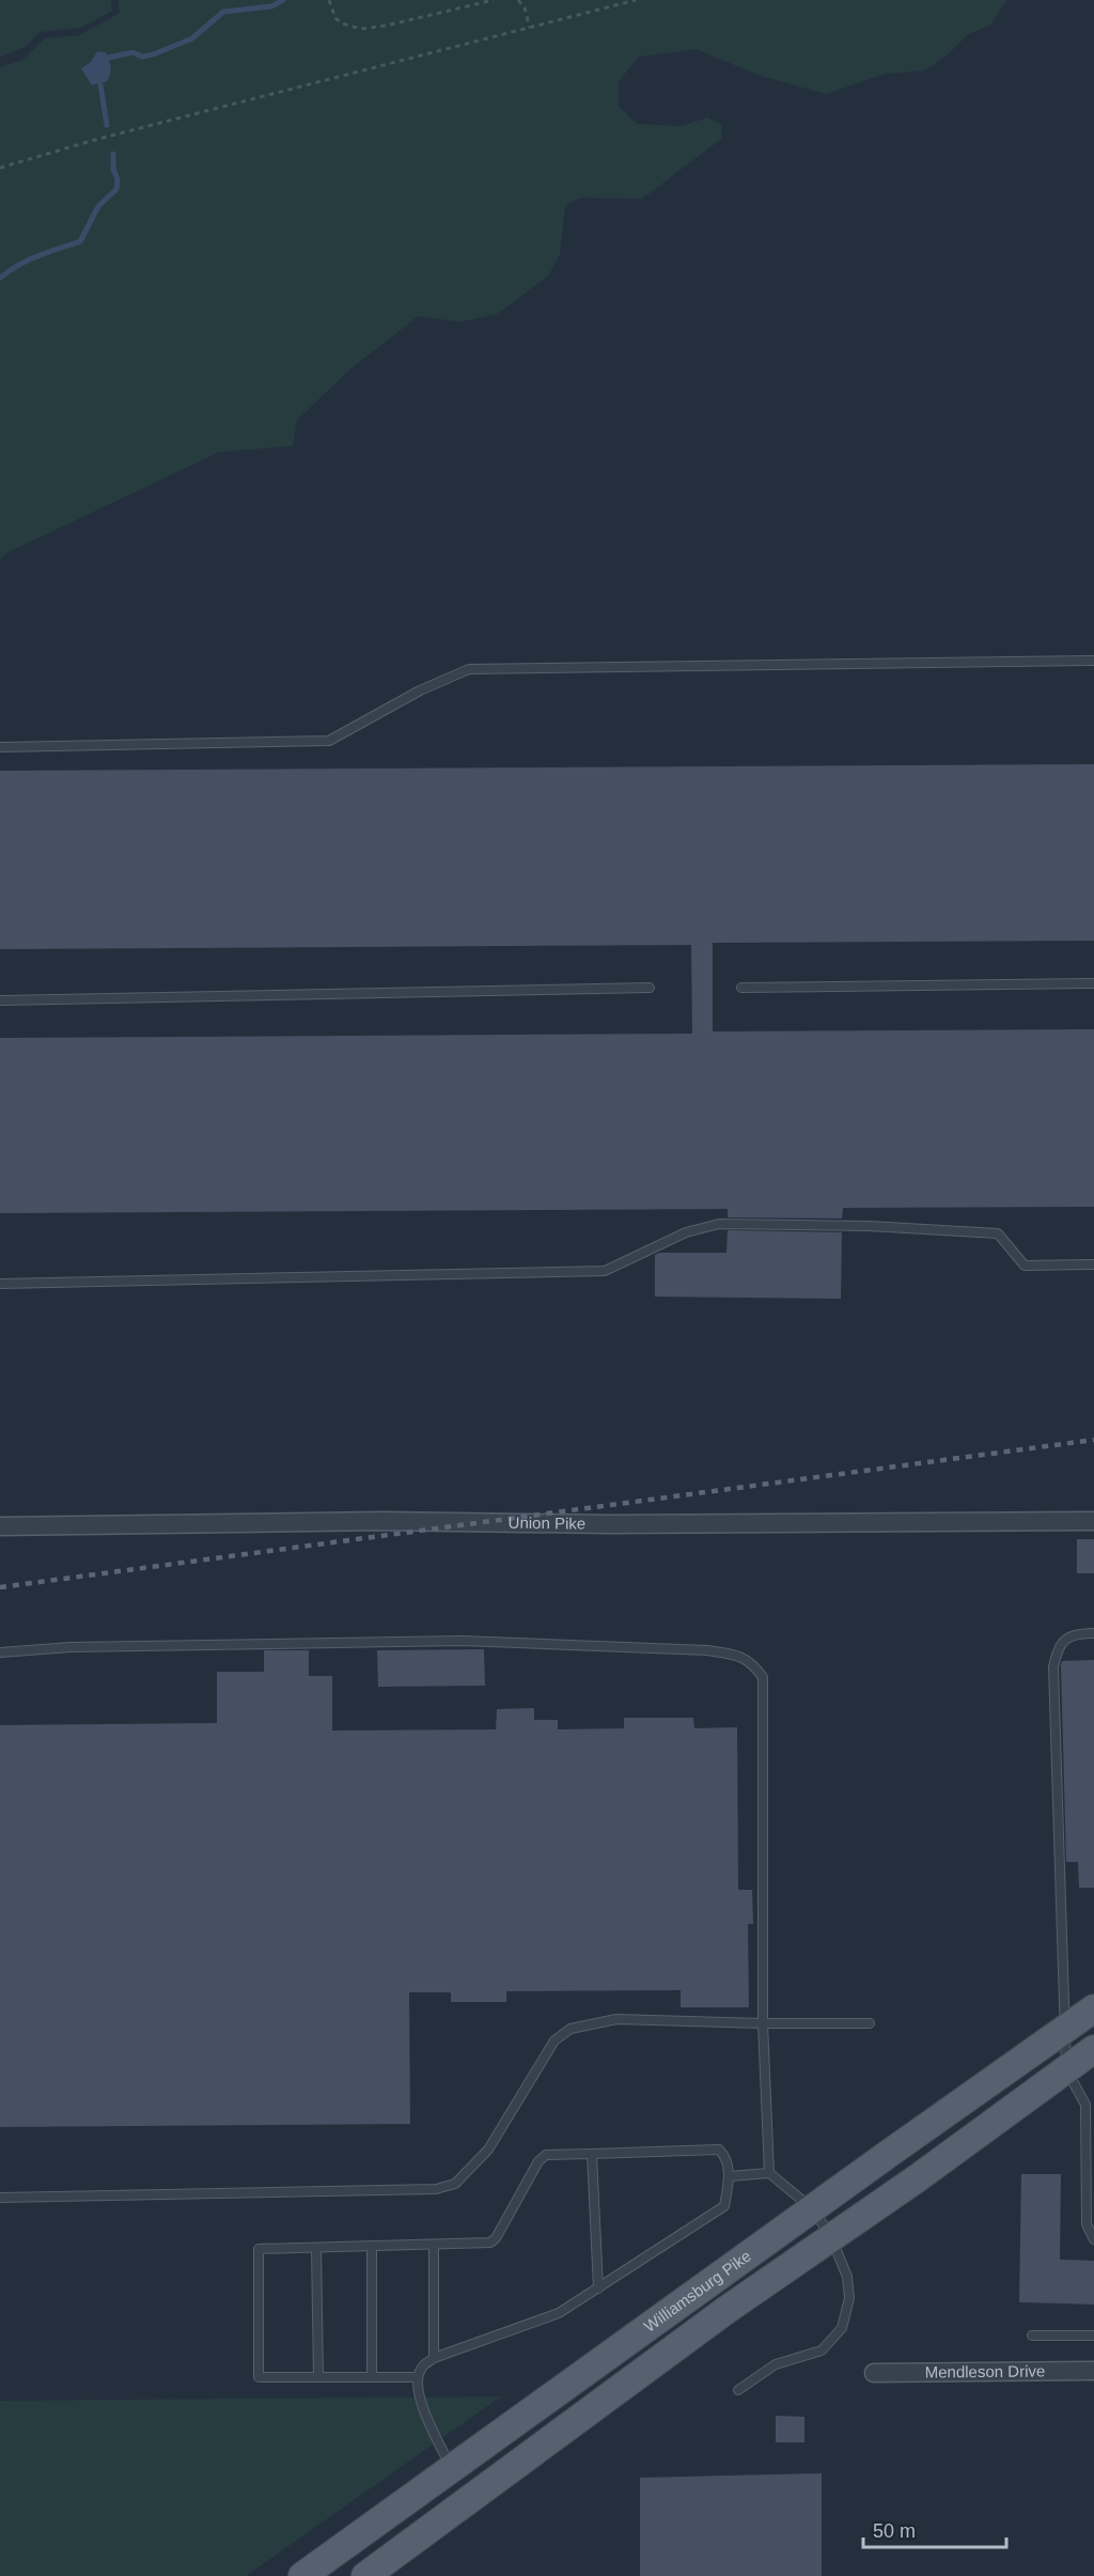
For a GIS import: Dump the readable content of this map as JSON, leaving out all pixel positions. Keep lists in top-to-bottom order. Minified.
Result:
{"streets":{"main road":["Williamsburg Pike"],"street":["Union Pike","Mendleson Drive"]},"scale_bar":"50 m"}
